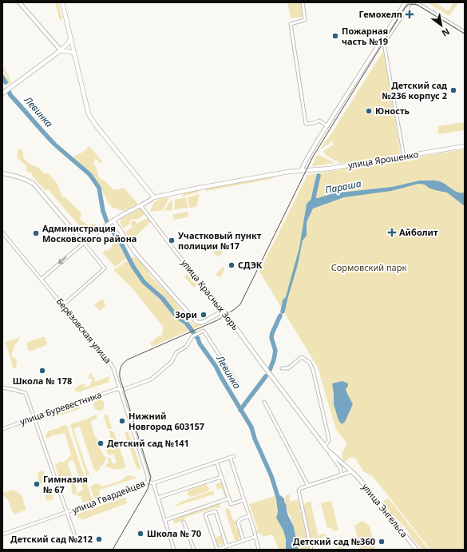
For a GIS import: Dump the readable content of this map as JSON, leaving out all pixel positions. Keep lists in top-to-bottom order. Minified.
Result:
{"streets":{"main road":["улица Ярошенко"],"street":["улица Красных Зорь","Берёзовская улица","улица Буревестника","улица Гвардейцев","улица Энгельса"]},"crossings":[["улица Красных Зорь","улица Энгельса"],["Берёзовская улица","улица Буревестника"],["Берёзовская улица","улица Гвардейцев"]],"water":["Левинка","Параша"],"parks":["Сормовский парк"],"places":{"health":["Гемохелп","Айболит"],"other":["Пожарная часть №19","Детский сад №236 корпус 2","Юность","Администрация Московского района","Участковый пункт полиции №17","СДЭК","Зори","Школа № 178","Нижний Новгород 603157","Детский сад №141","Гимназия № 67","Школа № 70","Детский сад №212","Детский сад №360"]},"north":"bottom right"}
